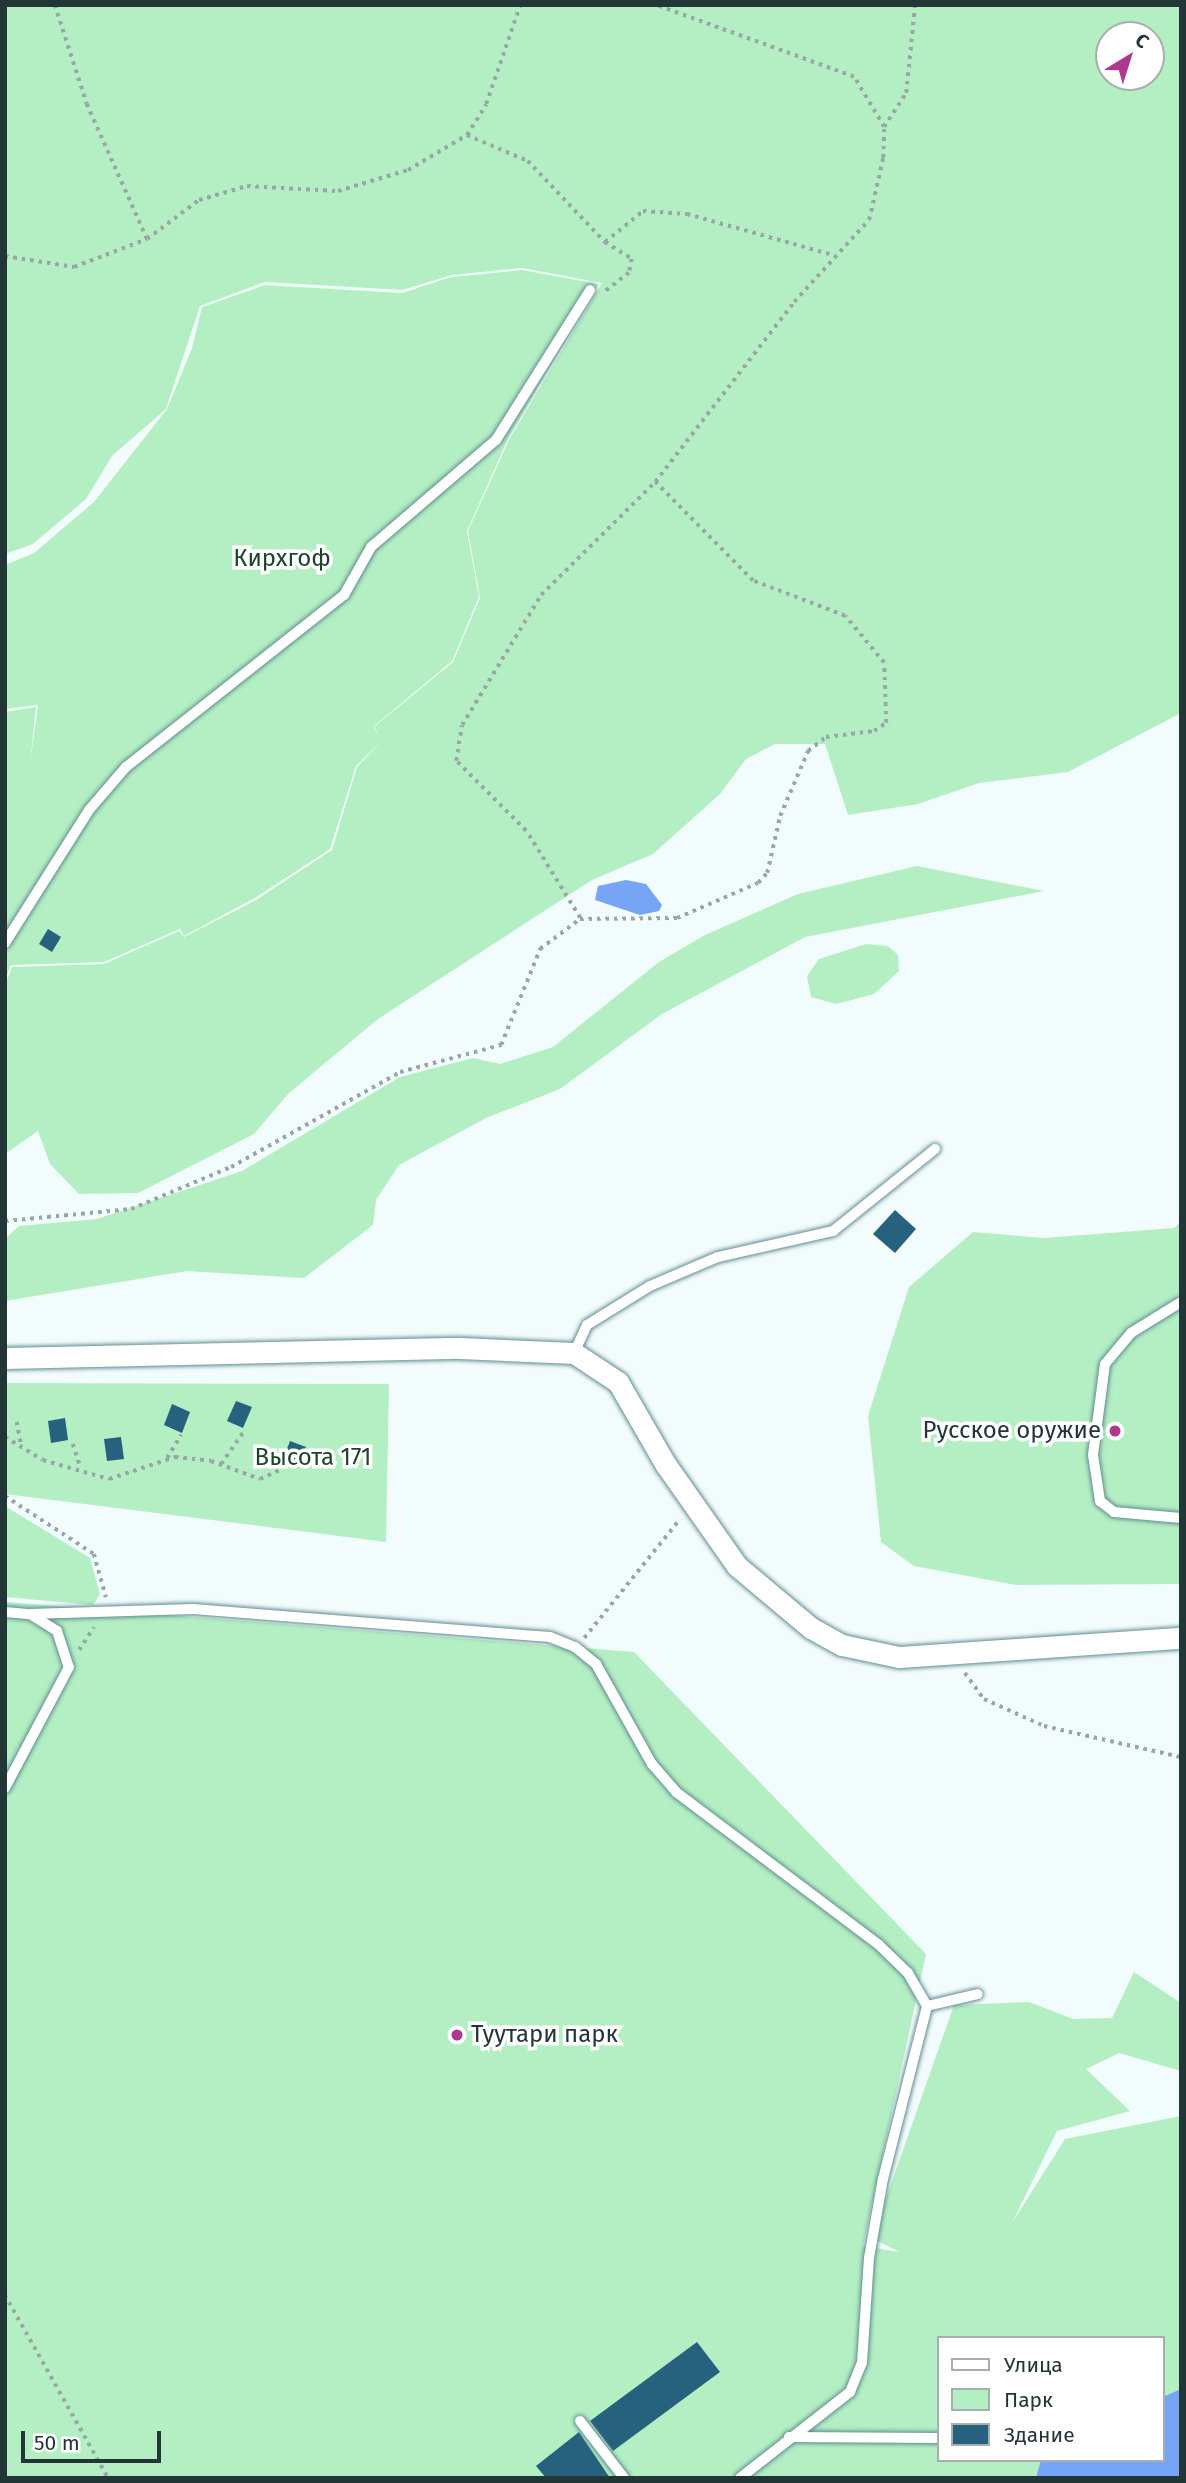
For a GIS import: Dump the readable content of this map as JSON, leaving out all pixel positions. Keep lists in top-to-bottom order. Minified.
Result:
{"parks":["Кирхгоф","Высота 171"],"places":["Русское оружие","Туутари парк"],"legend":["Улица","Парк","Здание"],"scale_bar":"50 m","north":"top right"}
